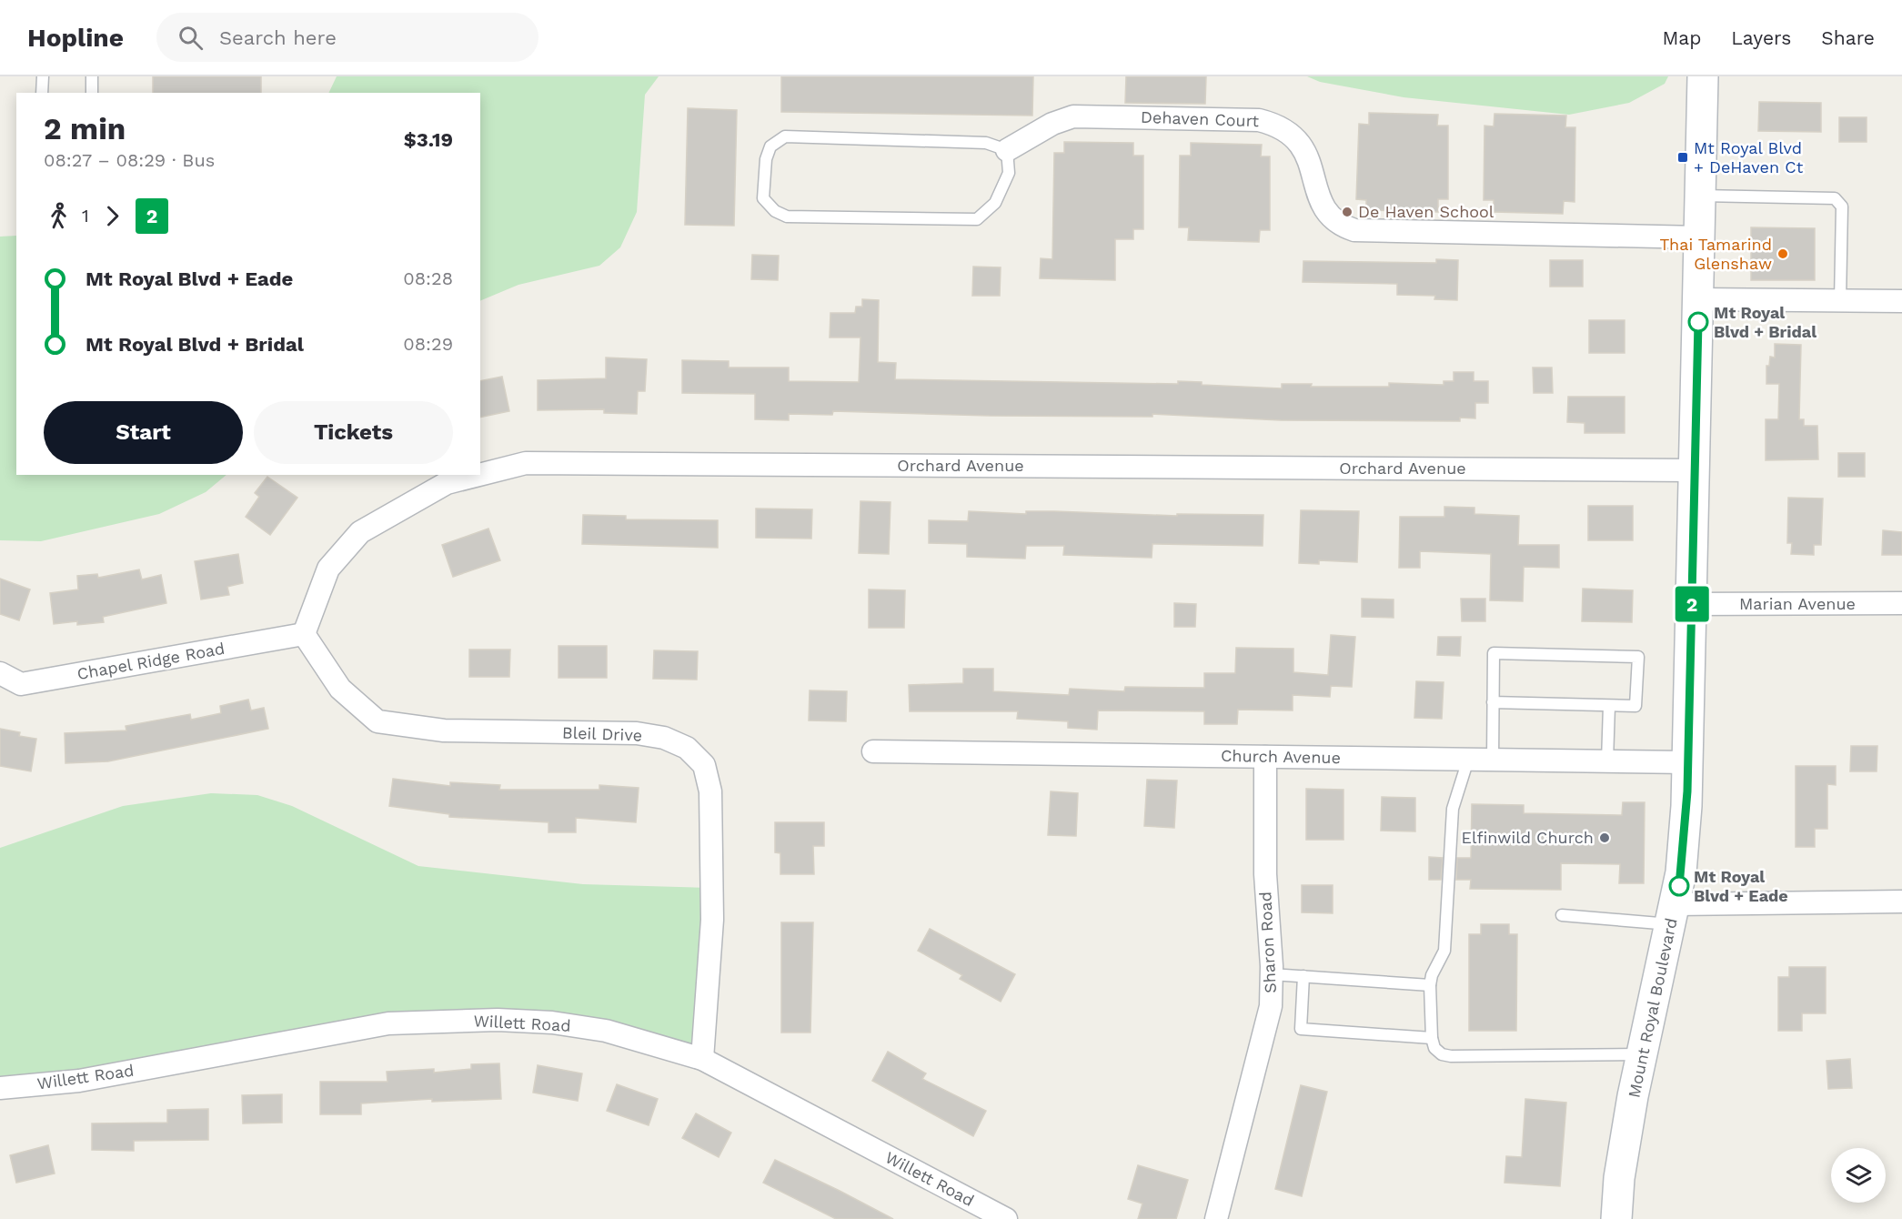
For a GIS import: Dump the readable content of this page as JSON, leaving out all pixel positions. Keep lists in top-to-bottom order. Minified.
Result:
{"streets":{"main road":["Mount Royal Boulevard"],"street":["Dehaven Court","Orchard Avenue","Marian Avenue","Chapel Ridge Road","Bleil Drive","Church Avenue","Sharon Road","Willett Road"]},"crossings":[["Dehaven Court","Mount Royal Boulevard"],["Orchard Avenue","Chapel Ridge Road"],["Orchard Avenue","Bleil Drive"],["Orchard Avenue","Mount Royal Boulevard"],["Marian Avenue","Mount Royal Boulevard"],["Chapel Ridge Road","Bleil Drive"],["Bleil Drive","Willett Road"],["Church Avenue","Sharon Road"],["Church Avenue","Mount Royal Boulevard"]],"places":{"transit":["Mt Royal Blvd + DeHaven Ct"],"other":["De Haven School","Thai Tamarind Glenshaw","Mt Royal Blvd + Bridal","Elfinwild Church","Mt Royal Blvd + Eade"]},"lines":["bus line 2"],"page":{"header":"Hopline","search":"Search here","nav":["Map","Layers","Share"],"on_map":"2","heading":["2 min","08:27 – 08:29 · Bus","$3.19"],"legs":["1","2"],"list":[{"name":"Mt Royal Blvd + Eade","value":"08:28"},{"name":"Mt Royal Blvd + Bridal","value":"08:29"}],"buttons":["Start","Tickets"]}}
